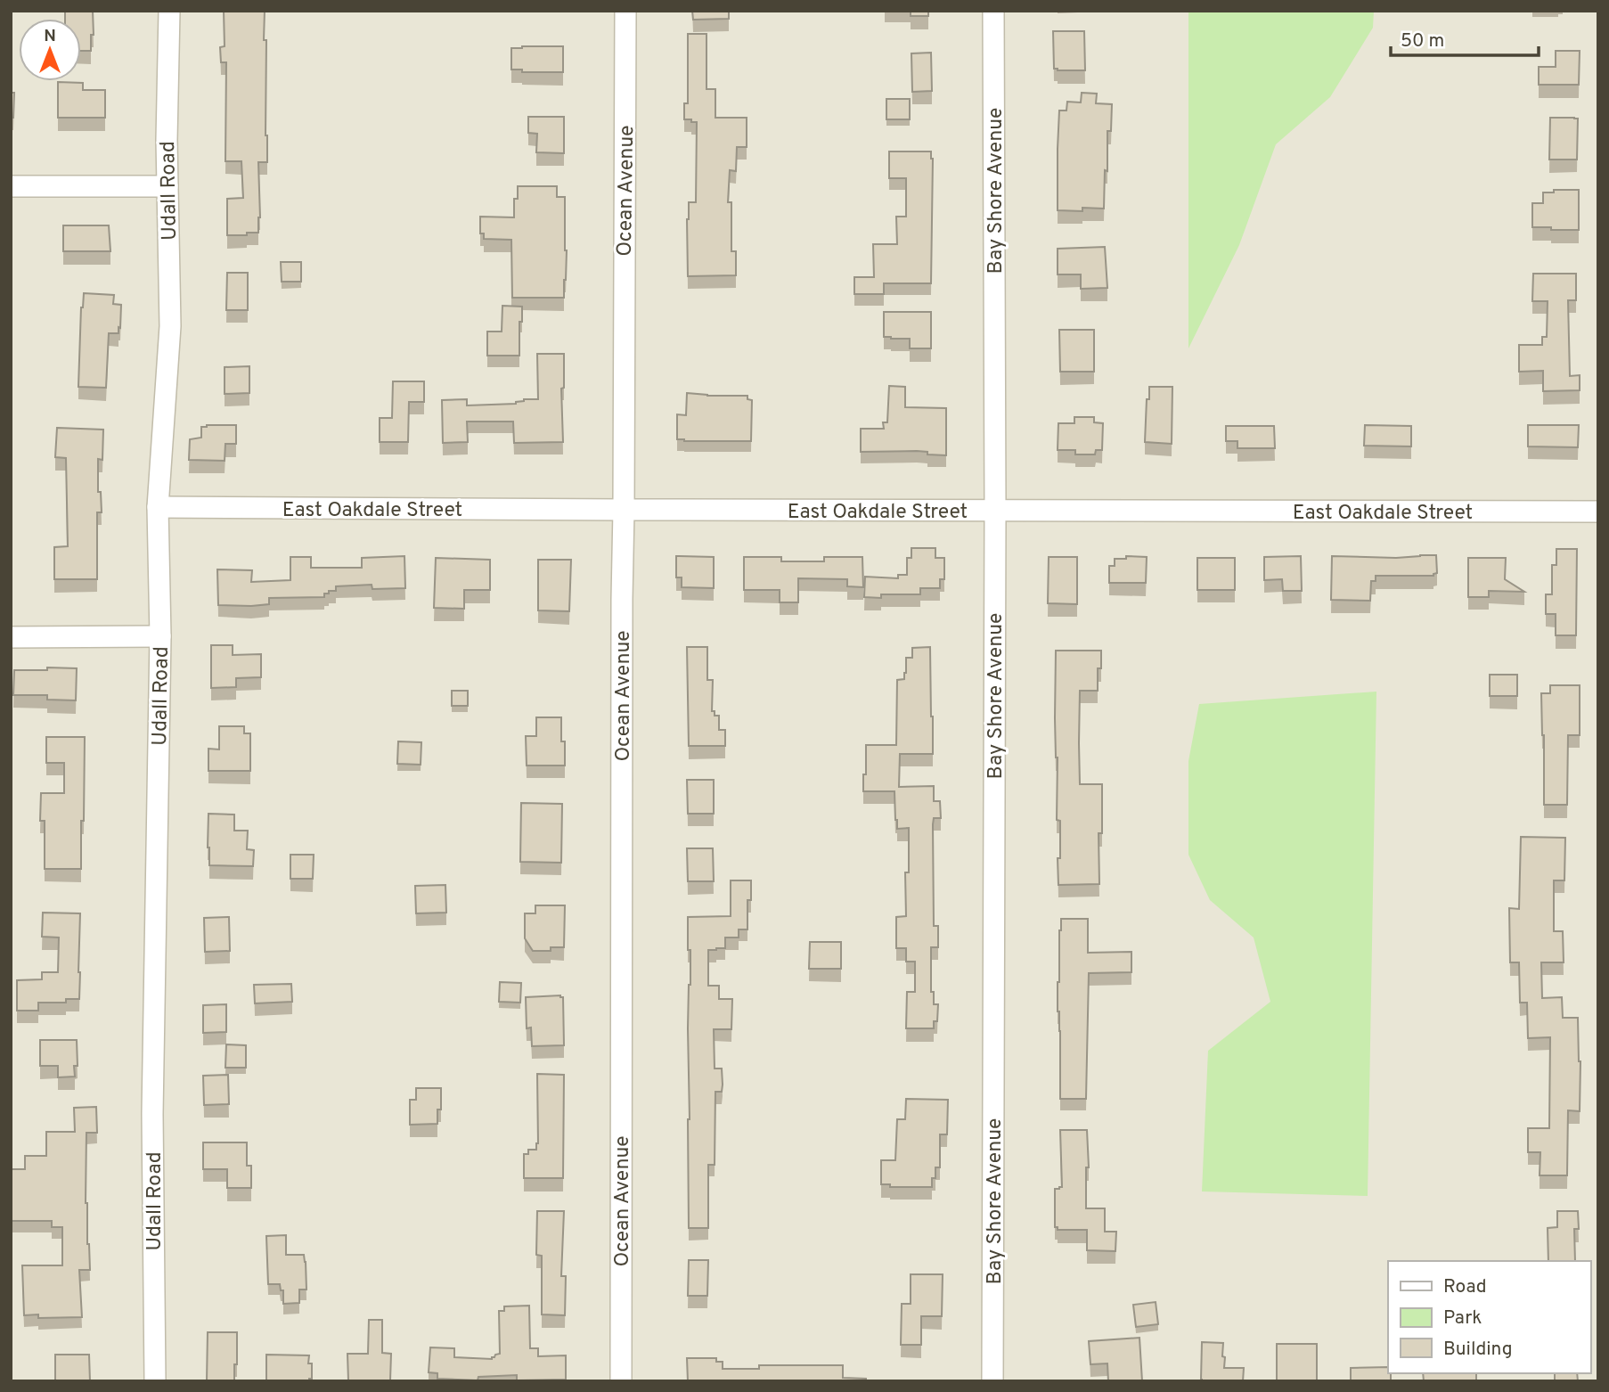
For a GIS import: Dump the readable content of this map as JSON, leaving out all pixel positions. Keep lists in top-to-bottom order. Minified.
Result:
{"streets":{"street":["Udall Road","Ocean Avenue","Bay Shore Avenue","East Oakdale Street"]},"crossings":[["Udall Road","East Oakdale Street"],["Ocean Avenue","East Oakdale Street"],["Bay Shore Avenue","East Oakdale Street"]],"legend":["Road","Park","Building"],"scale_bar":"50 m","north":"top"}
